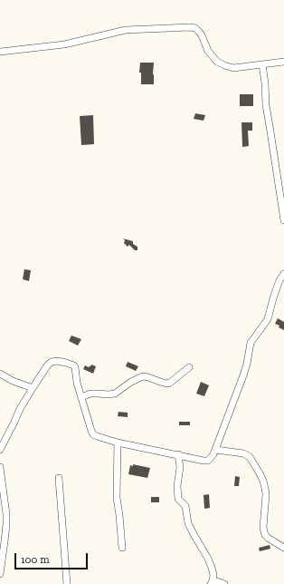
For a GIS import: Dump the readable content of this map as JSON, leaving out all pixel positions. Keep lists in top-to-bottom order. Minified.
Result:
{"scale_bar":"100 m"}
